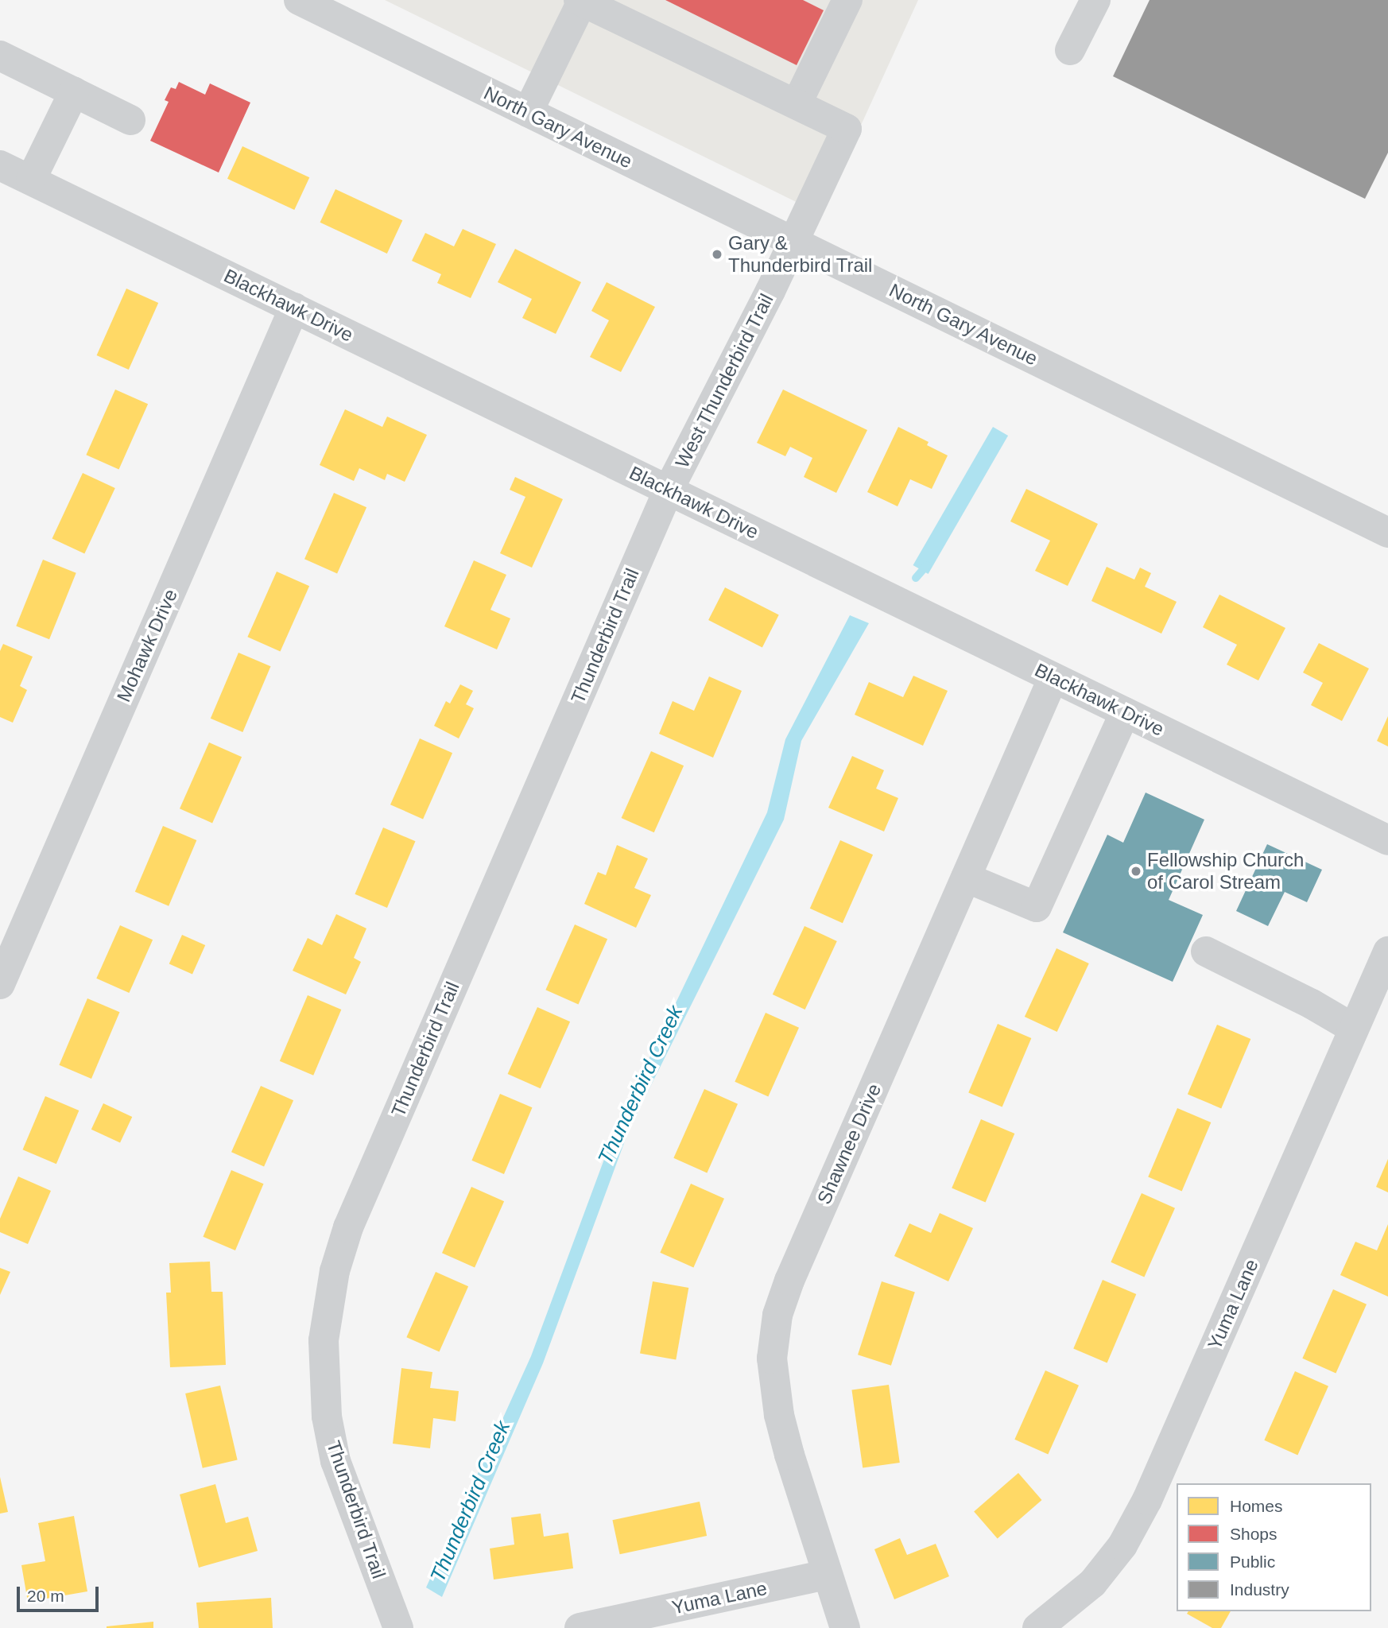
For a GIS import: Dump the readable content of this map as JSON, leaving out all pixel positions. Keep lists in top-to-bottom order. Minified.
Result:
{"streets":{"street":["North Gary Avenue","Blackhawk Drive","West Thunderbird Trail","Thunderbird Trail","Mohawk Drive","Shawnee Drive","Yuma Lane"]},"crossings":[["North Gary Avenue","West Thunderbird Trail"],["Blackhawk Drive","West Thunderbird Trail"],["Blackhawk Drive","Thunderbird Trail"],["Blackhawk Drive","Mohawk Drive"],["Blackhawk Drive","Shawnee Drive"],["West Thunderbird Trail","Thunderbird Trail"],["Shawnee Drive","Yuma Lane"]],"water":["Thunderbird Creek"],"places":["Gary & Thunderbird Trail","Fellowship Church of Carol Stream"],"legend":["Homes","Shops","Public","Industry"],"scale_bar":"20 m"}
